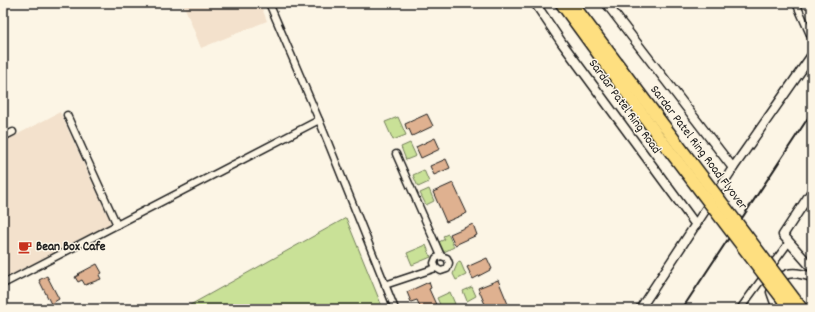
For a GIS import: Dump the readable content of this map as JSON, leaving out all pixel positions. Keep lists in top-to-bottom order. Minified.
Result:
{"streets":{"highway":["Sardar Patel Ring Road Flyover"],"street":["Sardar Patel Ring Road"]},"places":{"cafe":["Bean Box Cafe"]}}
